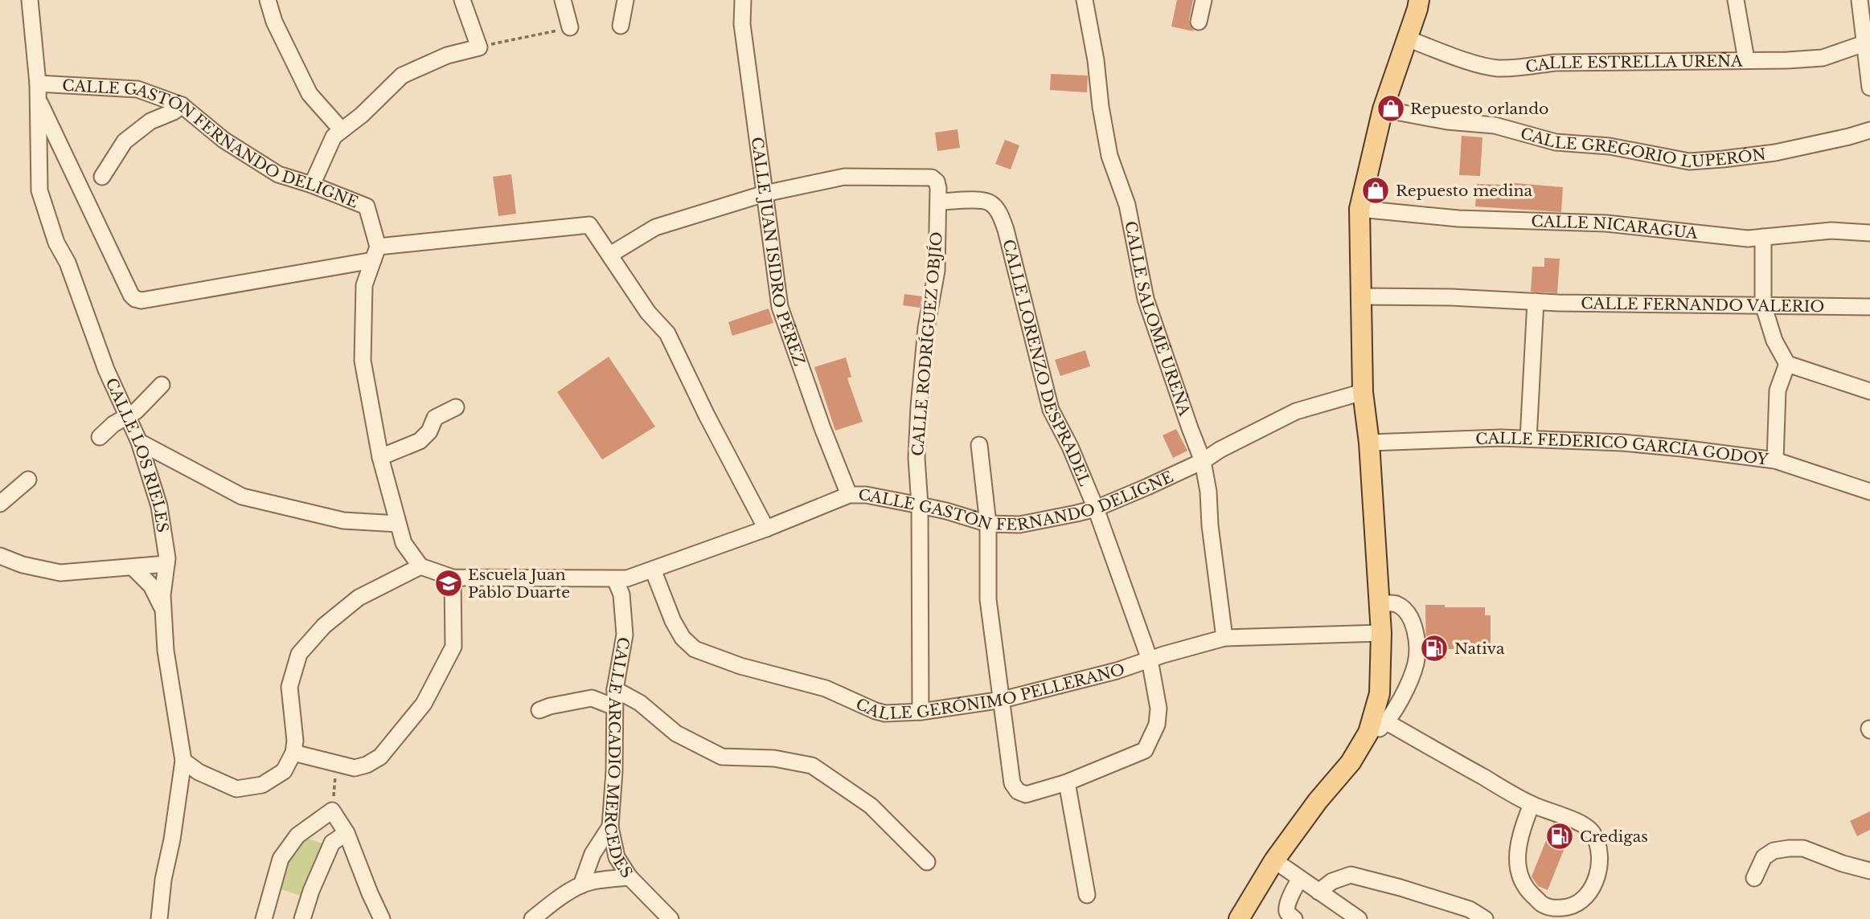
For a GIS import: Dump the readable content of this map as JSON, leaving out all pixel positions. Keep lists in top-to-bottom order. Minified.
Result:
{"streets":{"street":["CALLE ESTRELLA UREÑA","CALLE GREGORIO LUPERÓN","CALLE GASTÓN FERNANDO DELIGNE","CALLE NICARAGUA","CALLE JUAN ISIDRO PÉREZ","CALLE FERNANDO VALERIO","CALLE SALOMÉ UREÑA","CALLE RODRÍGUEZ OBJÍO","CALLE LORENZO DESPRADEL","CALLE FEDERICO GARCÍA GODOY","CALLE LOS RIELES","CALLE GERÓNIMO PELLERANO","CALLE ARCADIO MERCEDES"]},"crossings":[["CALLE GASTÓN FERNANDO DELIGNE","CALLE JUAN ISIDRO PÉREZ"],["CALLE GASTÓN FERNANDO DELIGNE","CALLE SALOMÉ UREÑA"],["CALLE GASTÓN FERNANDO DELIGNE","CALLE RODRÍGUEZ OBJÍO"],["CALLE GASTÓN FERNANDO DELIGNE","CALLE LORENZO DESPRADEL"],["CALLE GASTÓN FERNANDO DELIGNE","CALLE LOS RIELES"],["CALLE GASTÓN FERNANDO DELIGNE","CALLE GERÓNIMO PELLERANO"],["CALLE GASTÓN FERNANDO DELIGNE","CALLE ARCADIO MERCEDES"],["CALLE JUAN ISIDRO PÉREZ","CALLE RODRÍGUEZ OBJÍO"],["CALLE SALOMÉ UREÑA","CALLE GERÓNIMO PELLERANO"],["CALLE RODRÍGUEZ OBJÍO","CALLE LORENZO DESPRADEL"],["CALLE RODRÍGUEZ OBJÍO","CALLE GERÓNIMO PELLERANO"],["CALLE LORENZO DESPRADEL","CALLE GERÓNIMO PELLERANO"]],"places":{"shop":["Repuesto orlando","Repuesto medina"],"school or university":["Escuela Juan Pablo Duarte"],"fuel station":["Nativa","Credigas"]}}
